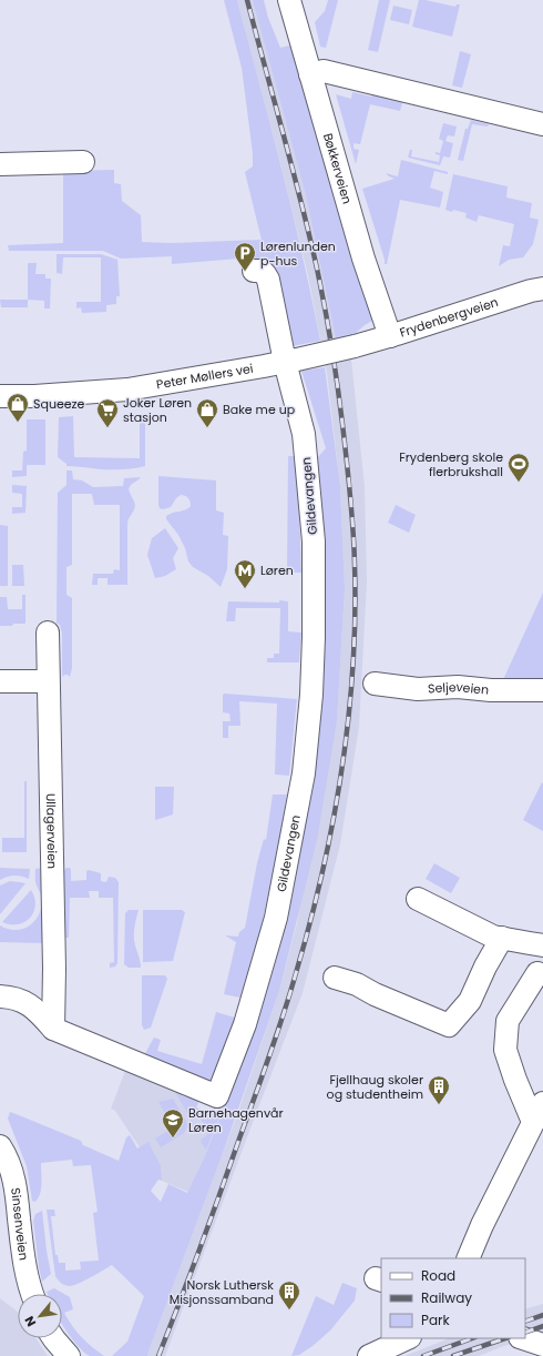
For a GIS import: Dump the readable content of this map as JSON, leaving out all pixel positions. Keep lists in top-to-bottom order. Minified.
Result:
{"streets":{"street":["Bøkkerveien","Frydenbergveien","Peter Møllers vei","Gildevangen","Seljeveien","Ullagerveien","Sinsenveien"]},"crossings":[["Bøkkerveien","Frydenbergveien"],["Frydenbergveien","Peter Møllers vei"],["Peter Møllers vei","Gildevangen"],["Gildevangen","Ullagerveien"]],"places":{"parking":["Lørenlunden p-hus"],"shop":["Squeeze","Bake me up"],"supermarket":["Joker Løren stasjon"],"sports":["Frydenberg skole flerbrukshall"],"metro station":["Løren"],"building":["Fjellhaug skoler og studentheim","Norsk Luthersk Misjonssamband"],"school or university":["Barnehagenvår Løren"]},"legend":["Road","Railway","Park"],"north":"bottom left"}
